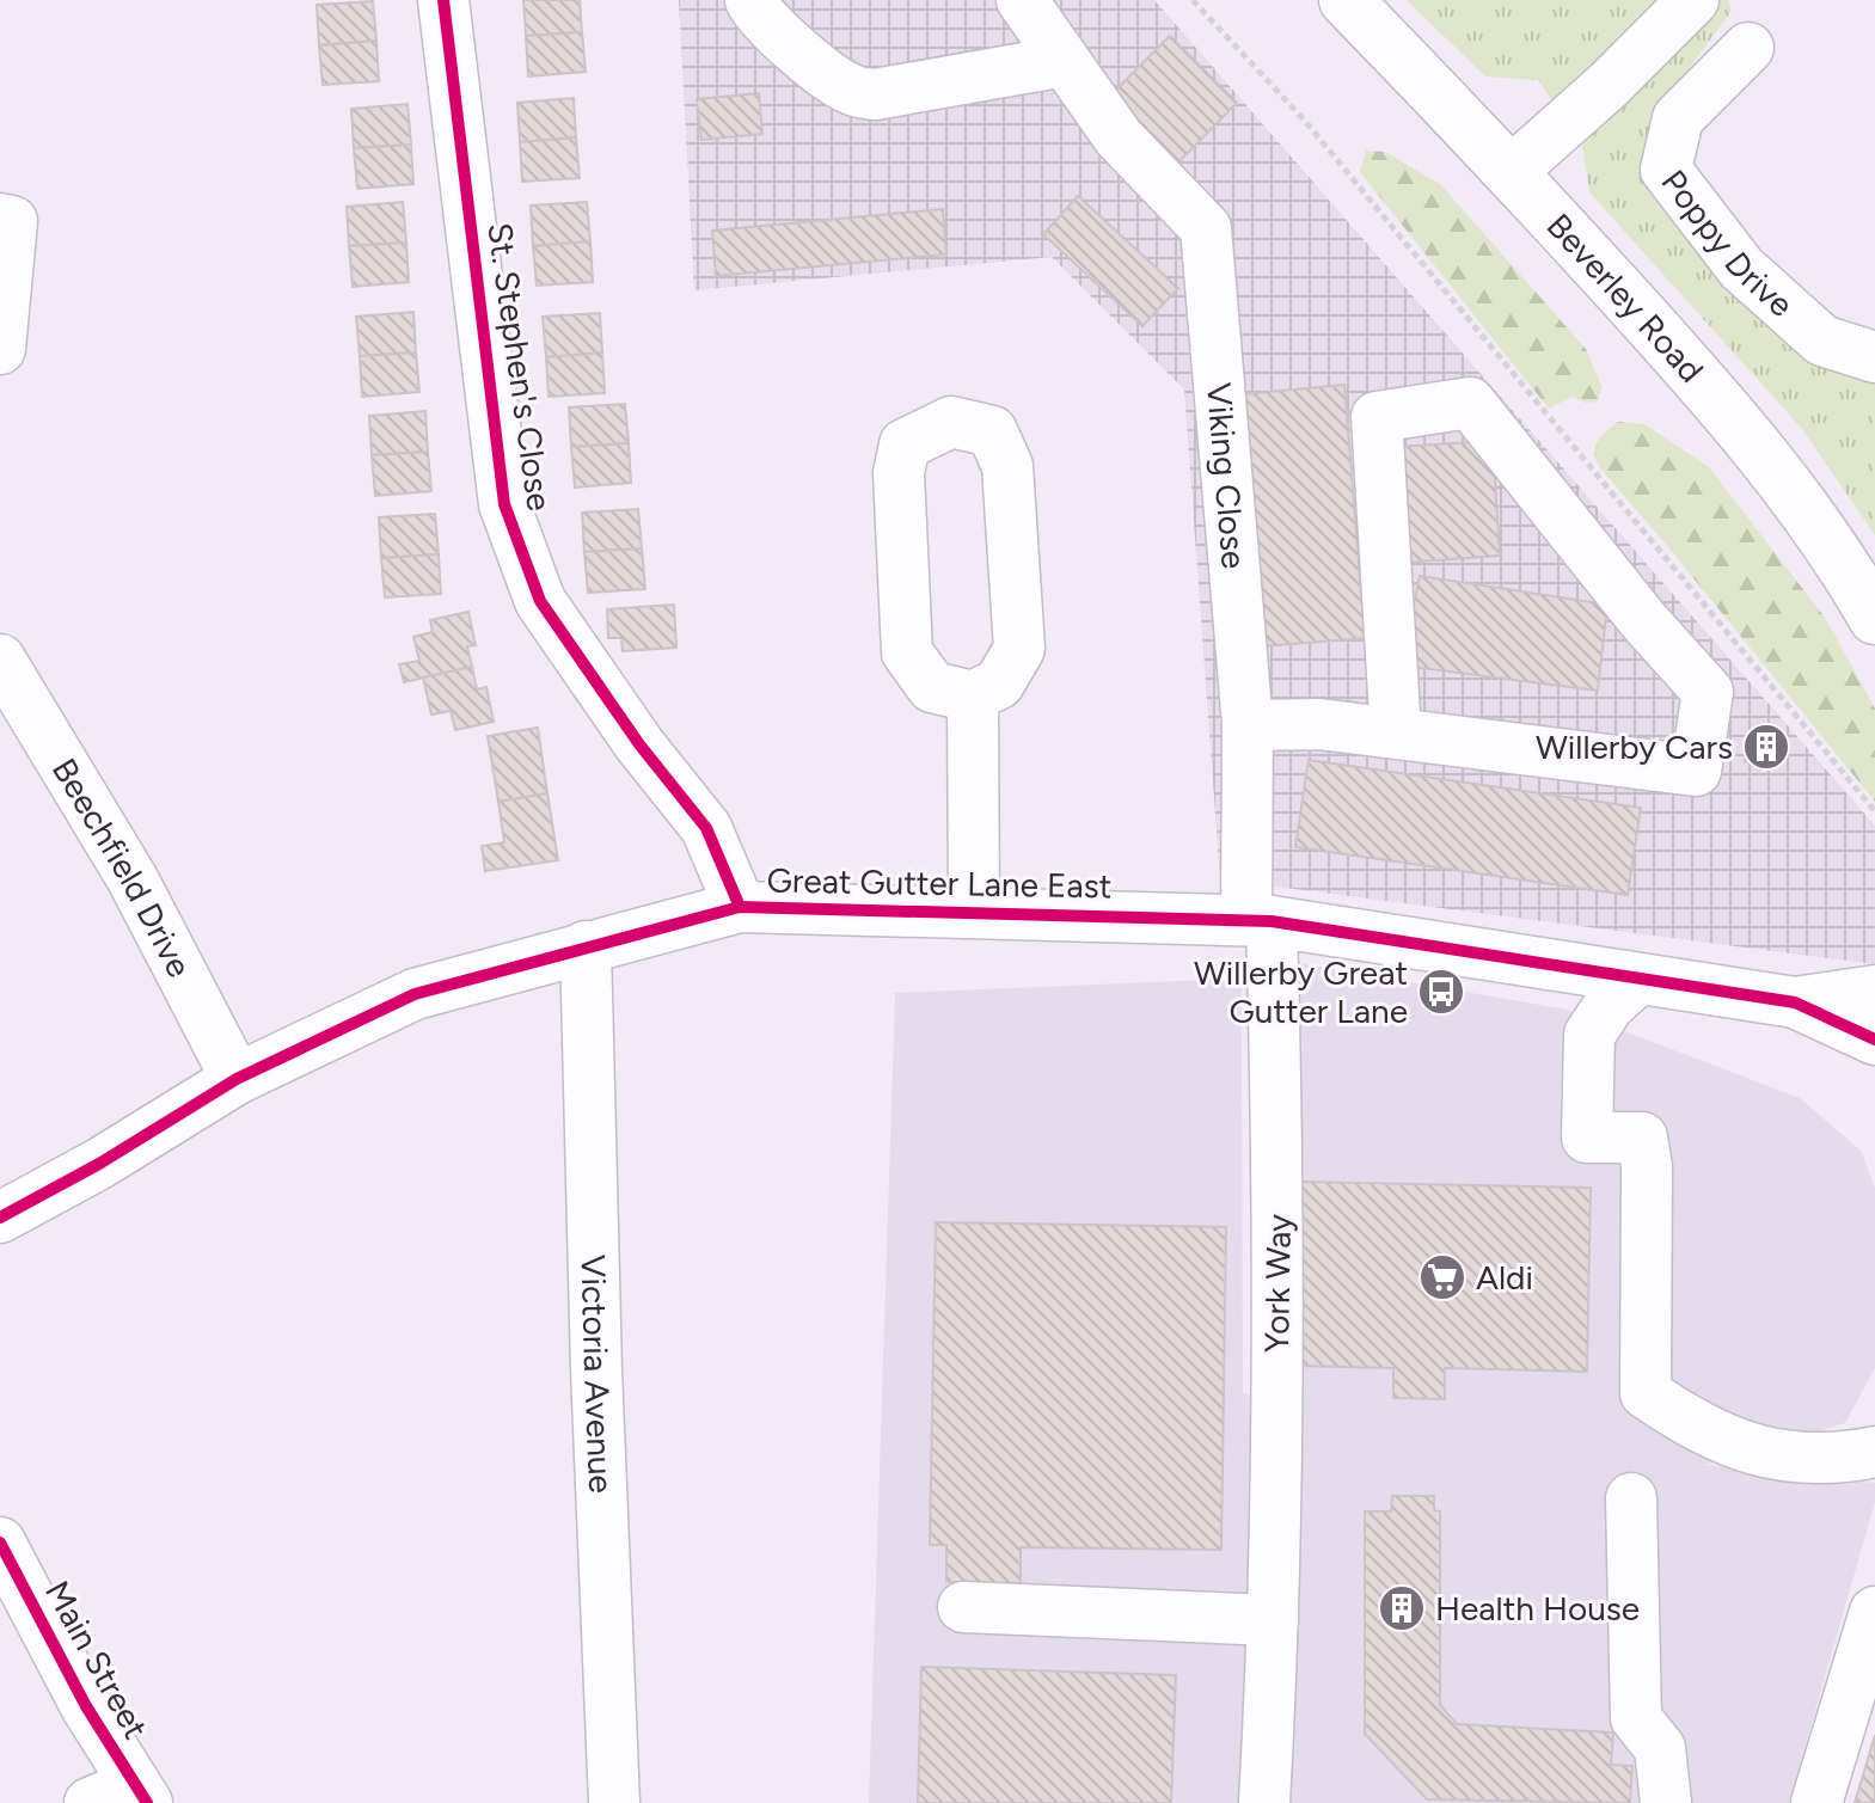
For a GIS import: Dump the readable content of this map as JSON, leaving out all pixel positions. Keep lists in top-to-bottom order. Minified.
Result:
{"streets":{"main road":["Beverley Road"],"street":["Poppy Drive","St. Stephen's Close","Viking Close","Beechfield Drive","Great Gutter Lane East","York Way","Victoria Avenue","Main Street"]},"crossings":[["St. Stephen's Close","Great Gutter Lane East"],["Viking Close","Great Gutter Lane East"],["Viking Close","York Way"],["Beechfield Drive","Great Gutter Lane East"],["Great Gutter Lane East","York Way"],["Great Gutter Lane East","Victoria Avenue"]],"places":{"building":["Willerby Cars","Health House"],"bus stop":["Willerby Great Gutter Lane"],"supermarket":["Aldi"]}}
